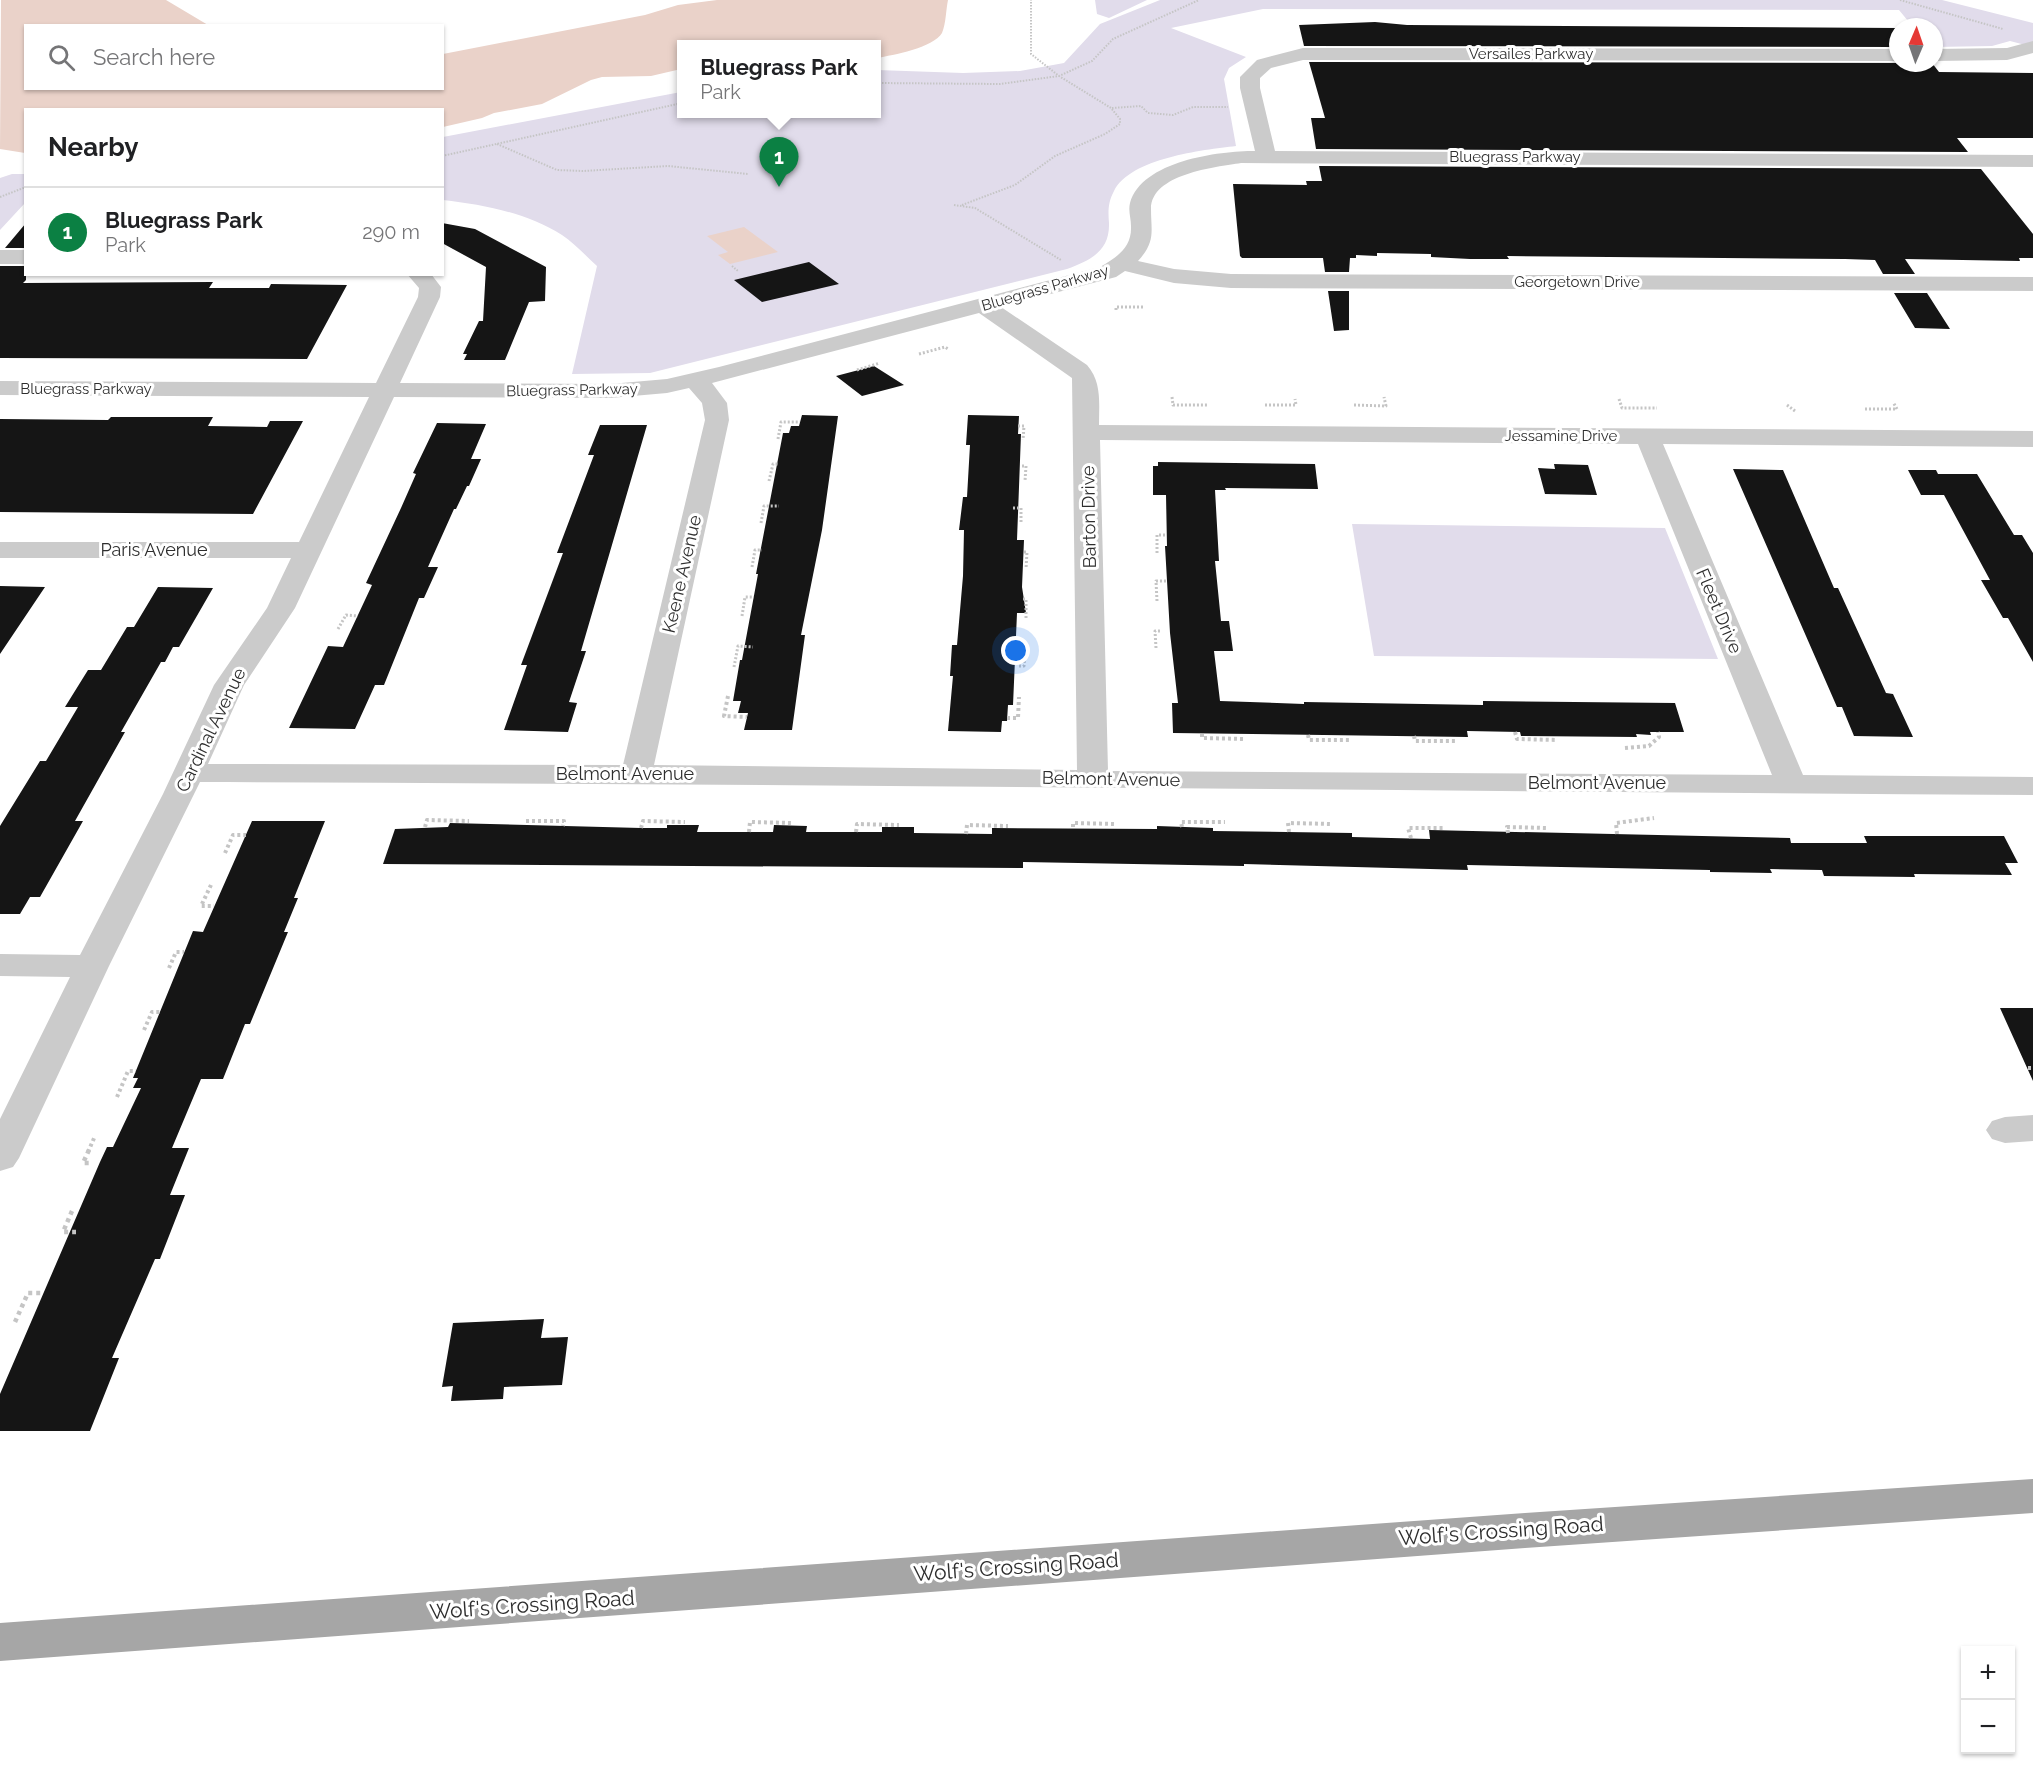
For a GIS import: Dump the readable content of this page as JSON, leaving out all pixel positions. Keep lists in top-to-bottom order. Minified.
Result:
{"streets":{"main road":["Wolf's Crossing Road"],"street":["Versailes Parkway","Bluegrass Parkway","Georgetown Drive","Jessamine Drive","Barton Drive","Paris Avenue","Keene Avenue","Fleet Drive","Cardinal Avenue","Belmont Avenue"]},"crossings":[["Versailes Parkway","Bluegrass Parkway"],["Bluegrass Parkway","Georgetown Drive"],["Bluegrass Parkway","Barton Drive"],["Bluegrass Parkway","Keene Avenue"],["Bluegrass Parkway","Cardinal Avenue"],["Jessamine Drive","Barton Drive"],["Jessamine Drive","Fleet Drive"],["Barton Drive","Belmont Avenue"],["Paris Avenue","Cardinal Avenue"],["Keene Avenue","Belmont Avenue"],["Fleet Drive","Belmont Avenue"],["Cardinal Avenue","Belmont Avenue"]],"north":"top","page":{"search":"Search here","popup":["Bluegrass Park","Park"],"heading":"Nearby","pins":"1","list":[{"mark":"1","name":"Bluegrass Park","note":"Park","value":"290 m"}],"map_buttons":["+","−"]}}
